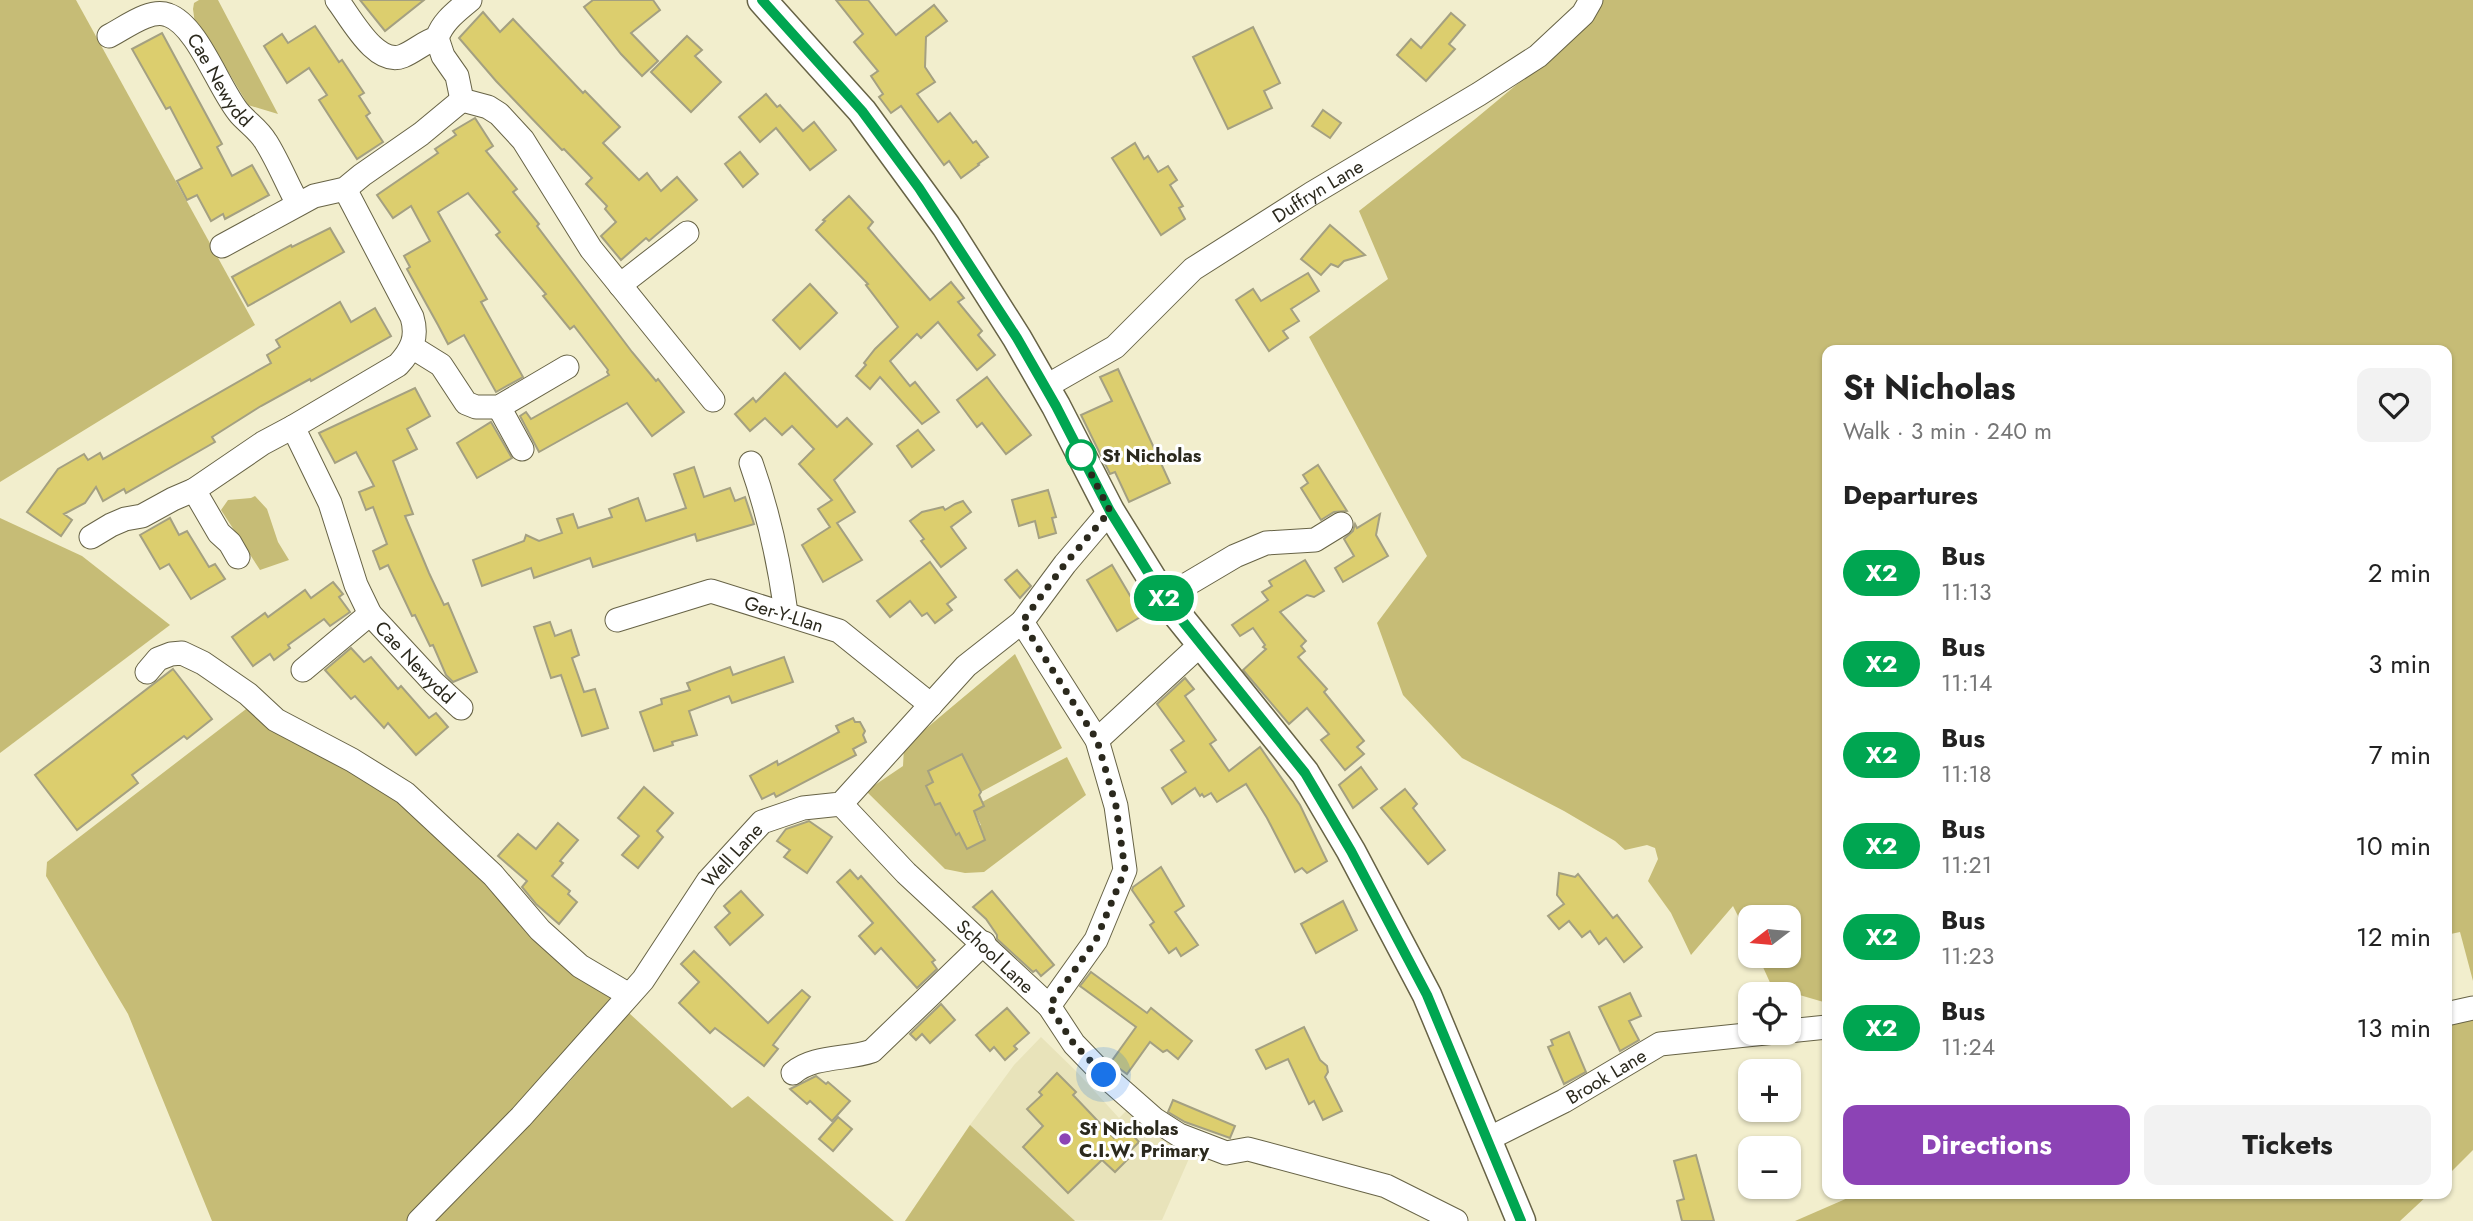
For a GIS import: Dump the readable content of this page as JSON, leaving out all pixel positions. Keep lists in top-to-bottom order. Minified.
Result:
{"streets":{"street":["Cae Newydd","Duffryn Lane","Ger-Y-Llan","Well Lane","School Lane","Brook Lane"]},"crossings":[["Well Lane","School Lane"]],"places":["St Nicholas","St Nicholas C.I.W. Primary"],"lines":["bus line X2"],"north":"left","page":{"on_map":"X2","heading":[["St Nicholas","Walk · 3 min · 240 m"],"Departures"],"list":[{"mark":"X2","name":"Bus","note":"11:13","value":"2 min"},{"mark":"X2","name":"Bus","note":"11:14","value":"3 min"},{"mark":"X2","name":"Bus","note":"11:18","value":"7 min"},{"mark":"X2","name":"Bus","note":"11:21","value":"10 min"},{"mark":"X2","name":"Bus","note":"11:23","value":"12 min"},{"mark":"X2","name":"Bus","note":"11:24","value":"13 min"}],"map_buttons":["+","−"],"buttons":["Directions","Tickets"]}}
